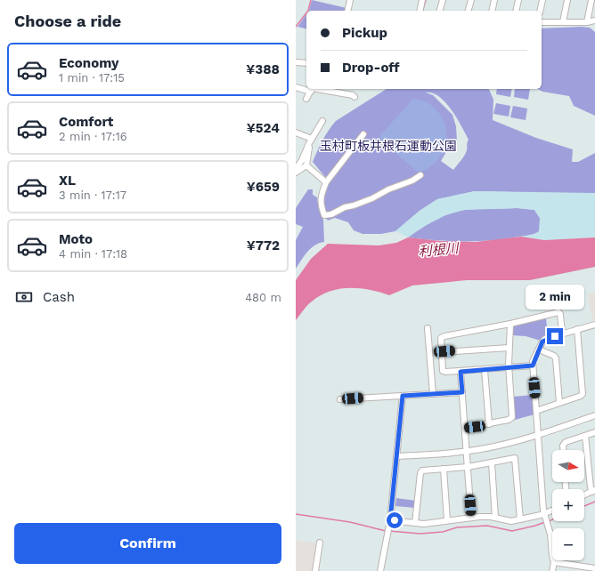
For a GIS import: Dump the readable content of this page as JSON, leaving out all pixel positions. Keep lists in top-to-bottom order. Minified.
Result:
{"water":["利根川"],"parks":["玉村町板井根石運動公園"],"north":"right","page":{"heading":"Choose a ride","banner":["Pickup","Drop-off"],"list":[{"name":"Economy","note":"1 min · 17:15","value":"¥388"},{"name":"Comfort","note":"2 min · 17:16","value":"¥524"},{"name":"XL","note":"3 min · 17:17","value":"¥659"},{"name":"Moto","note":"4 min · 17:18","value":"¥772"}],"pay":["Cash","480 m"],"bubble":"2 min","map_buttons":["+","−"],"buttons":"Confirm"}}
